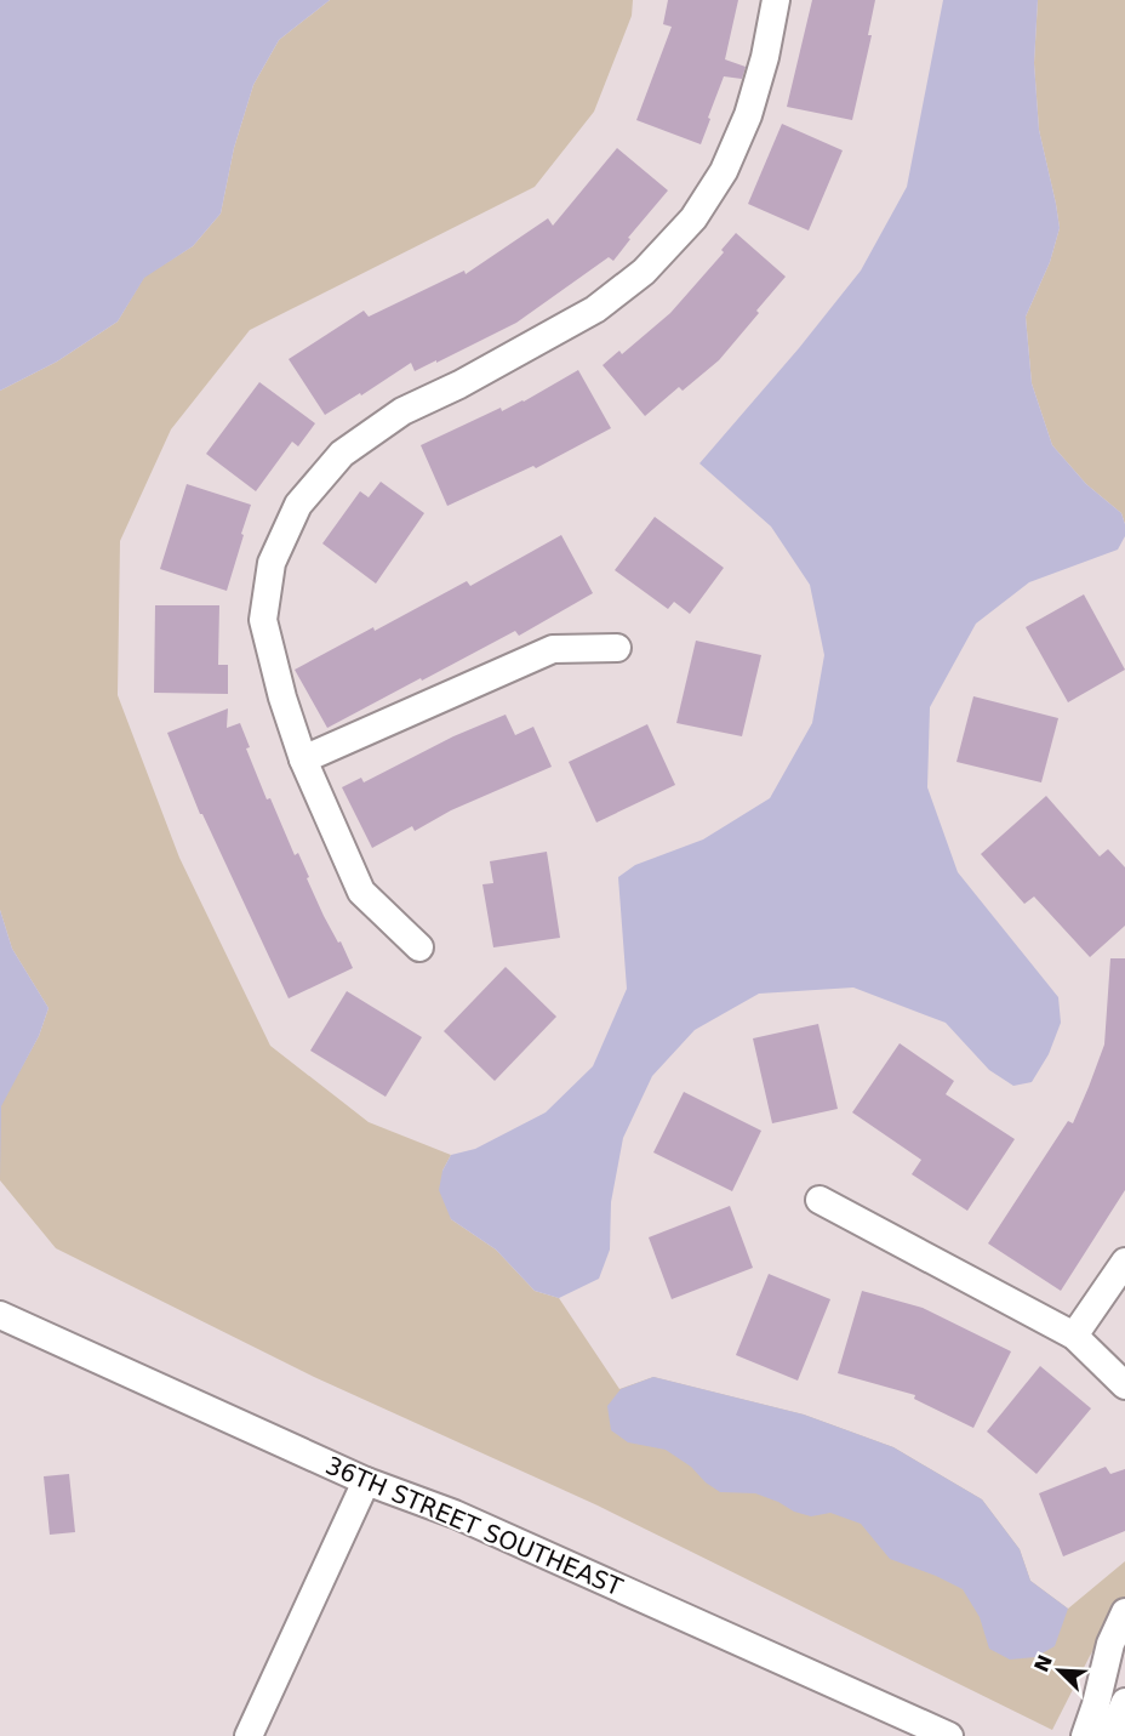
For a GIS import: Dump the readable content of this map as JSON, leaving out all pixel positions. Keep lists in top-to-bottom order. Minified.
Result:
{"streets":{"street":["36TH STREET SOUTHEAST"]},"north":"top left"}
